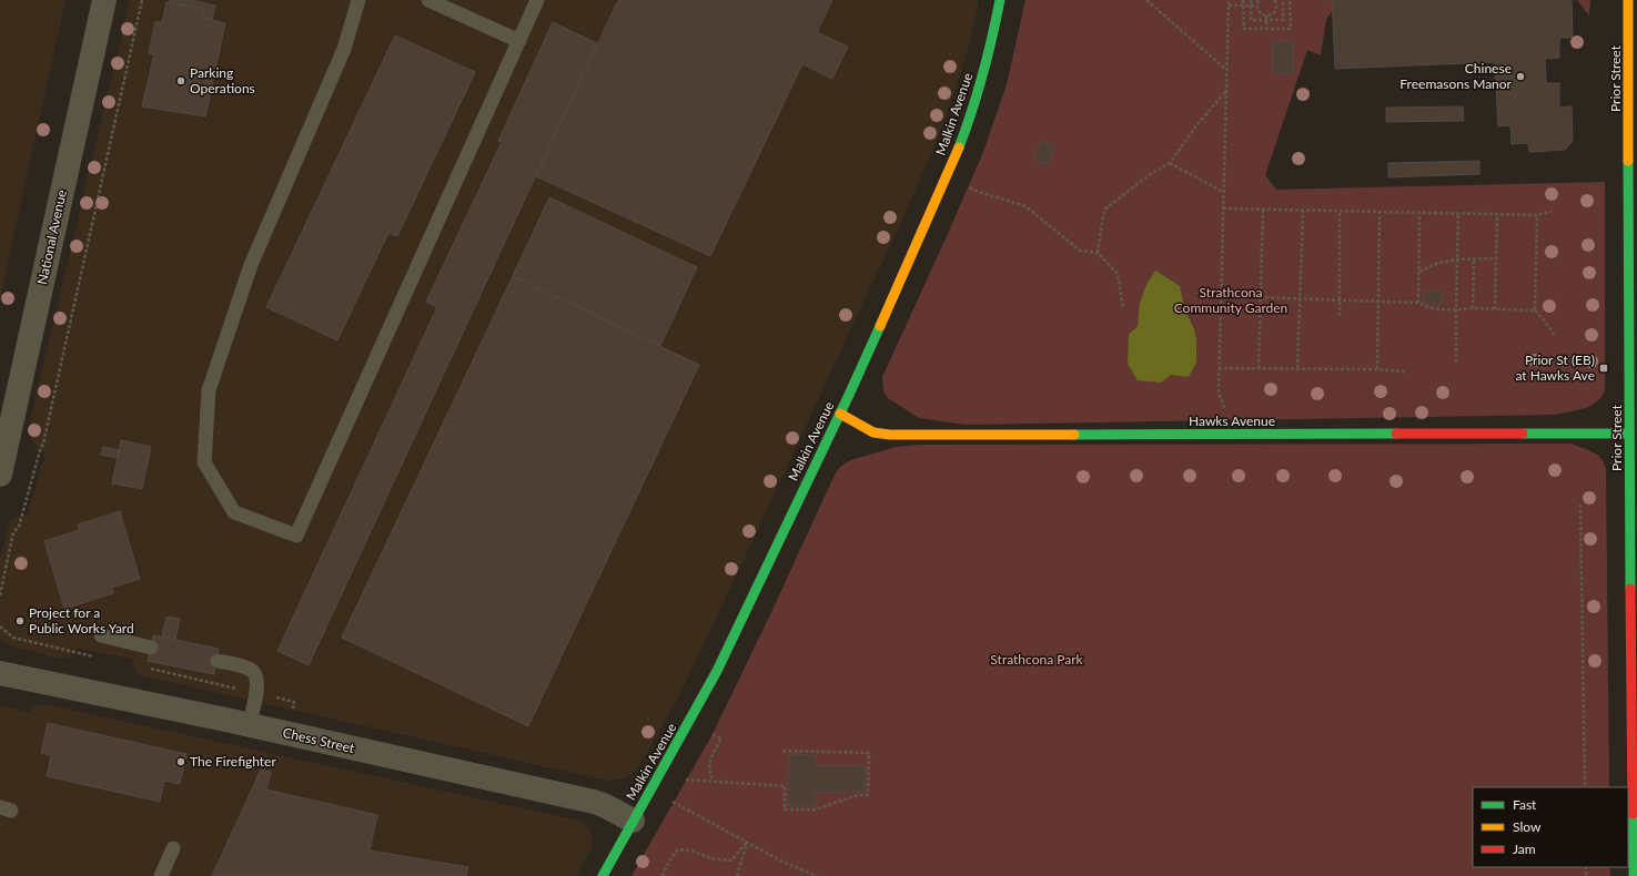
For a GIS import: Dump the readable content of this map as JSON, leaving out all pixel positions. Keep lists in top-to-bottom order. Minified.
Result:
{"streets":{"street":["Prior Street","Malkin Avenue","National Avenue","Hawks Avenue","Chess Street"]},"crossings":[["Prior Street","Hawks Avenue"],["Malkin Avenue","Hawks Avenue"],["Malkin Avenue","Chess Street"]],"parks":["Strathcona Community Garden","Strathcona Park"],"places":{"other":["Chinese Freemasons Manor","Parking Operations","Project for a Public Works Yard","The Firefighter"],"transit":["Prior St (EB) at Hawks Ave"]},"legend":["Fast","Slow","Jam"]}
